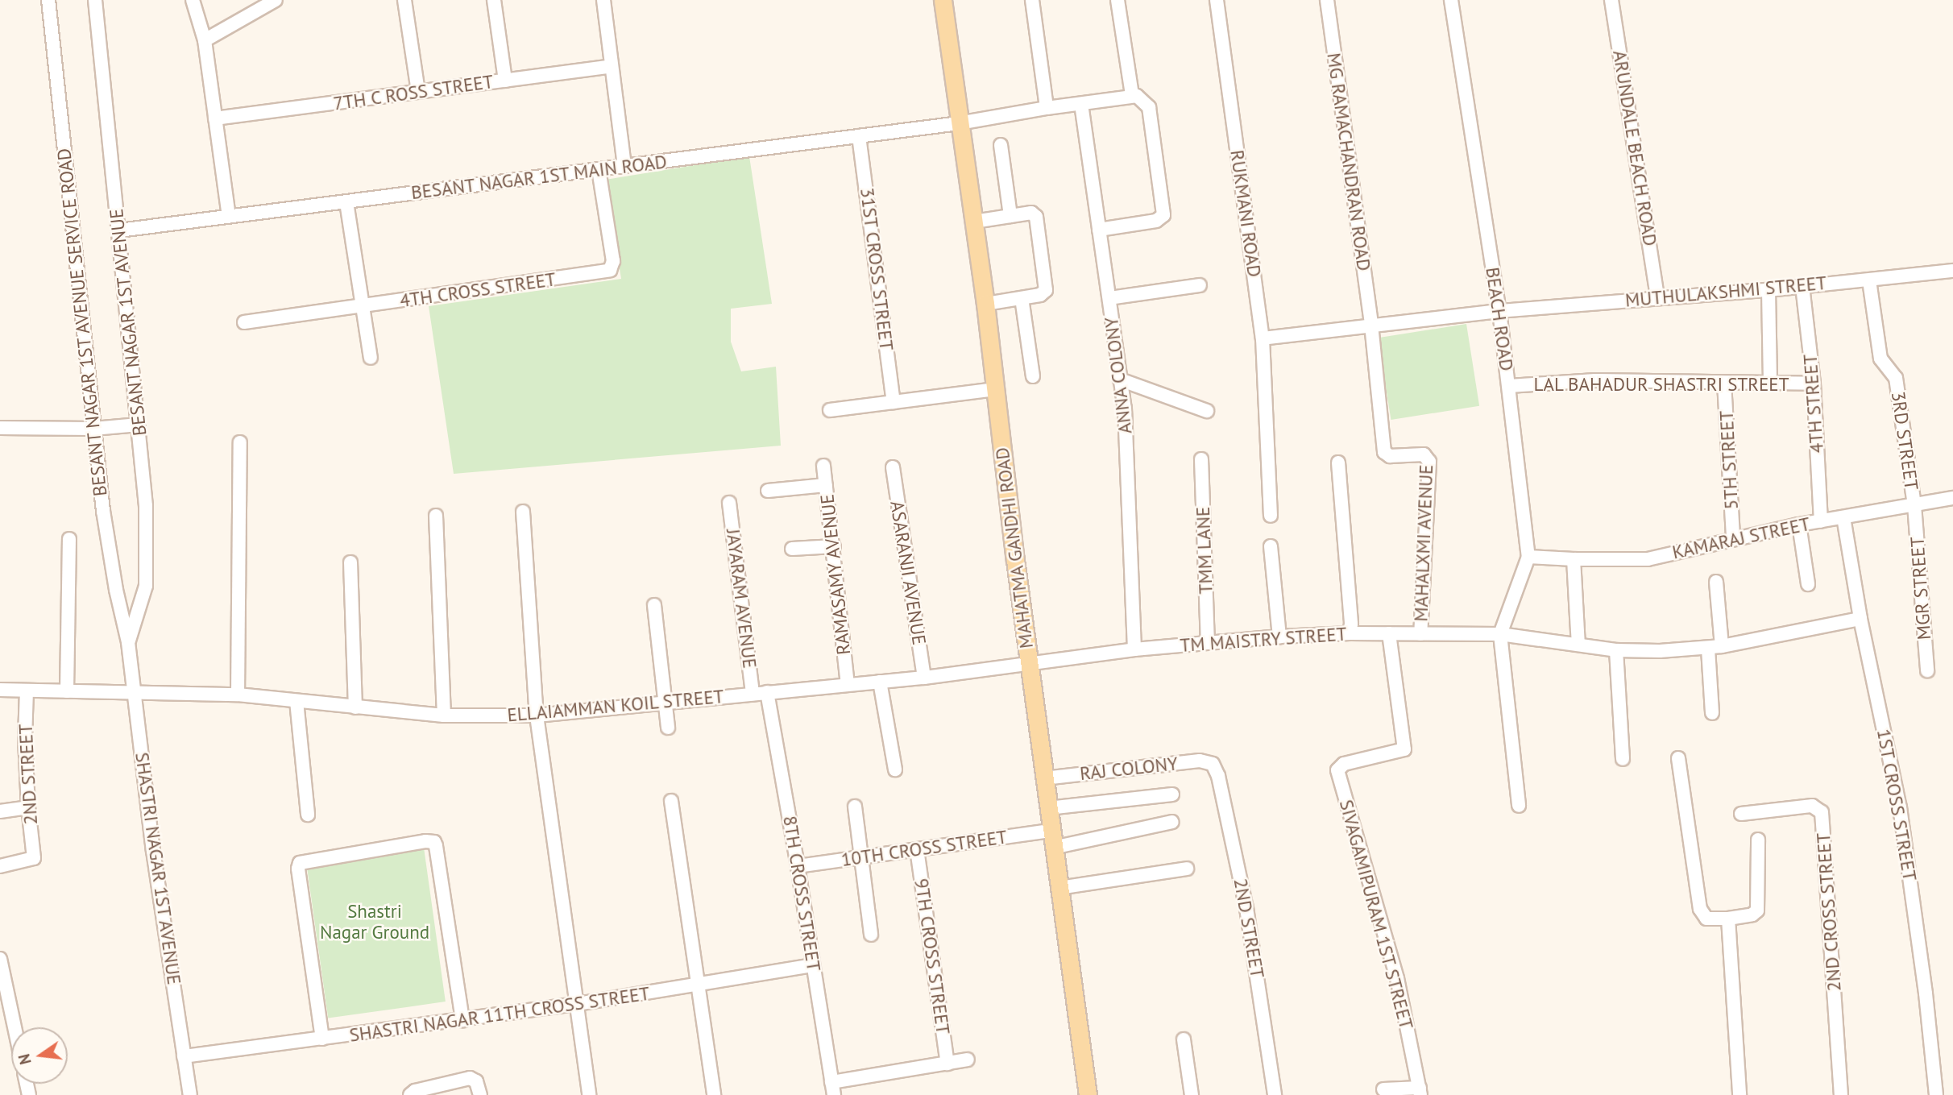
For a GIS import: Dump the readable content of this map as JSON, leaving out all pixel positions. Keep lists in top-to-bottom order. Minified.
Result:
{"streets":{"main road":["MAHATMA GANDHI ROAD"],"street":["7TH C ROSS STREET","ARUNDALE BEACH ROAD","MG RAMACHANDRAN ROAD","BESANT NAGAR 1ST MAIN ROAD","RUKMANI ROAD","31ST CROSS STREET","4TH CROSS STREET","MUTHULAKSHMI STREET","BEACH ROAD","BESANT NAGAR 1ST AVENUE SERVICE ROAD","BESANT NAGAR 1ST AVENUE","ANNA COLONY","LAL BAHADUR SHASTRI STREET","4TH STREET","3RD STREET","5TH STREET","KAMARAJ STREET","MAHALXMI AVENUE","TMM LANE","ASARANJI AVENUE","RAMASAMY AVENUE","MGR STREET","JAYARAM AVENUE","TM MAISTRY STREET","ELLAIAMMAN KOIL STREET","RAJ COLONY","2ND STREET","1ST CROSS STREET","10TH CROSS STREET","SHASTRI NAGAR 1ST AVENUE","8TH CROSS STREET","2ND CROSS STREET","SIVAGAMIPURAM 1ST STREET","9TH CROSS STREET","SHASTRI NAGAR 11TH CROSS STREET"]},"crossings":[["ARUNDALE BEACH ROAD","MUTHULAKSHMI STREET"],["MG RAMACHANDRAN ROAD","MUTHULAKSHMI STREET"],["MG RAMACHANDRAN ROAD","MAHALXMI AVENUE"],["BESANT NAGAR 1ST MAIN ROAD","31ST CROSS STREET"],["BESANT NAGAR 1ST MAIN ROAD","4TH CROSS STREET"],["BESANT NAGAR 1ST MAIN ROAD","BESANT NAGAR 1ST AVENUE"],["BESANT NAGAR 1ST MAIN ROAD","ANNA COLONY"],["BESANT NAGAR 1ST MAIN ROAD","MAHATMA GANDHI ROAD"],["RUKMANI ROAD","MUTHULAKSHMI STREET"],["MUTHULAKSHMI STREET","BEACH ROAD"],["MUTHULAKSHMI STREET","4TH STREET"],["MUTHULAKSHMI STREET","3RD STREET"],["MUTHULAKSHMI STREET","MAHALXMI AVENUE"],["BEACH ROAD","LAL BAHADUR SHASTRI STREET"],["BEACH ROAD","KAMARAJ STREET"],["BEACH ROAD","TM MAISTRY STREET"],["BESANT NAGAR 1ST AVENUE SERVICE ROAD","BESANT NAGAR 1ST AVENUE"],["BESANT NAGAR 1ST AVENUE SERVICE ROAD","SHASTRI NAGAR 1ST AVENUE"],["BESANT NAGAR 1ST AVENUE","SHASTRI NAGAR 1ST AVENUE"],["ANNA COLONY","TM MAISTRY STREET"],["LAL BAHADUR SHASTRI STREET","4TH STREET"],["LAL BAHADUR SHASTRI STREET","5TH STREET"],["4TH STREET","KAMARAJ STREET"],["3RD STREET","KAMARAJ STREET"],["3RD STREET","MGR STREET"],["5TH STREET","KAMARAJ STREET"],["KAMARAJ STREET","MGR STREET"],["KAMARAJ STREET","1ST CROSS STREET"],["MAHALXMI AVENUE","TM MAISTRY STREET"],["MAHATMA GANDHI ROAD","TM MAISTRY STREET"],["MAHATMA GANDHI ROAD","ELLAIAMMAN KOIL STREET"],["MAHATMA GANDHI ROAD","RAJ COLONY"],["MAHATMA GANDHI ROAD","10TH CROSS STREET"],["TMM LANE","TM MAISTRY STREET"],["ASARANJI AVENUE","ELLAIAMMAN KOIL STREET"],["RAMASAMY AVENUE","ELLAIAMMAN KOIL STREET"],["JAYARAM AVENUE","ELLAIAMMAN KOIL STREET"],["TM MAISTRY STREET","ELLAIAMMAN KOIL STREET"],["TM MAISTRY STREET","1ST CROSS STREET"],["TM MAISTRY STREET","SIVAGAMIPURAM 1ST STREET"],["ELLAIAMMAN KOIL STREET","2ND STREET"],["ELLAIAMMAN KOIL STREET","SHASTRI NAGAR 1ST AVENUE"],["ELLAIAMMAN KOIL STREET","8TH CROSS STREET"],["RAJ COLONY","2ND STREET"],["10TH CROSS STREET","8TH CROSS STREET"],["10TH CROSS STREET","9TH CROSS STREET"],["SHASTRI NAGAR 1ST AVENUE","SHASTRI NAGAR 11TH CROSS STREET"],["8TH CROSS STREET","SHASTRI NAGAR 11TH CROSS STREET"]],"parks":["Shastri Nagar Ground"],"north":"left"}
